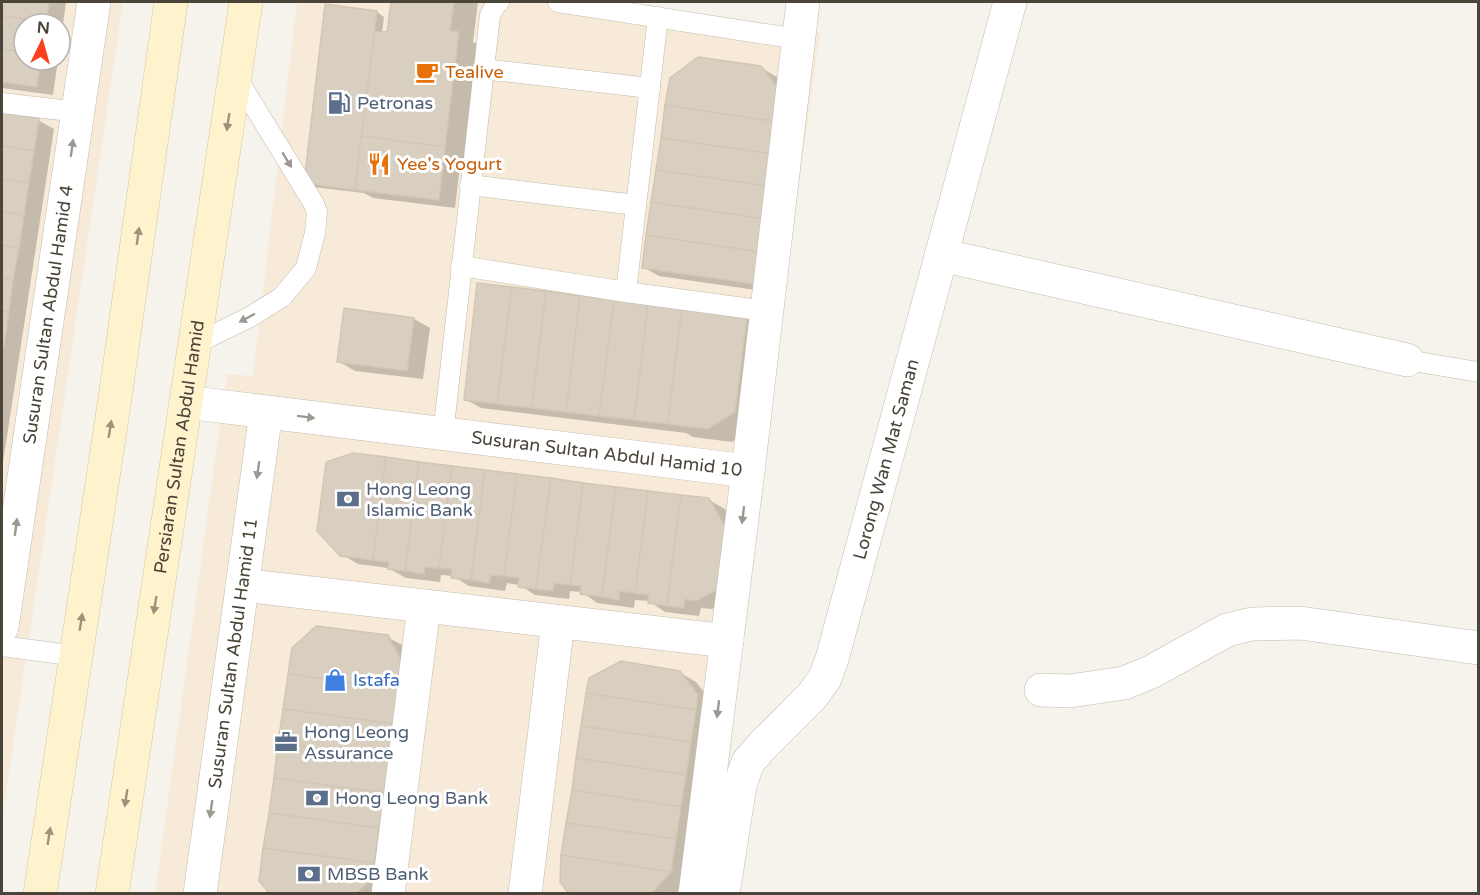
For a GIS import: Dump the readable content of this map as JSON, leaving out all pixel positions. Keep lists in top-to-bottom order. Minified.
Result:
{"streets":{"main road":["Persiaran Sultan Abdul Hamid"],"street":["Susuran Sultan Abdul Hamid 4","Susuran Sultan Abdul Hamid 10","Lorong Wan Mat Saman","Susuran Sultan Abdul Hamid 11"]},"crossings":[["Persiaran Sultan Abdul Hamid","Susuran Sultan Abdul Hamid 10"],["Susuran Sultan Abdul Hamid 10","Susuran Sultan Abdul Hamid 11"]],"one_way":["Susuran Sultan Abdul Hamid 4"],"places":{"cafe":["Tealive"],"fuel station":["Petronas"],"restaurant":["Yee's Yogurt"],"bank":["Hong Leong Islamic Bank","Hong Leong Bank","MBSB Bank"],"shop":["Istafa"],"office":["Hong Leong Assurance"]},"north":"top"}
